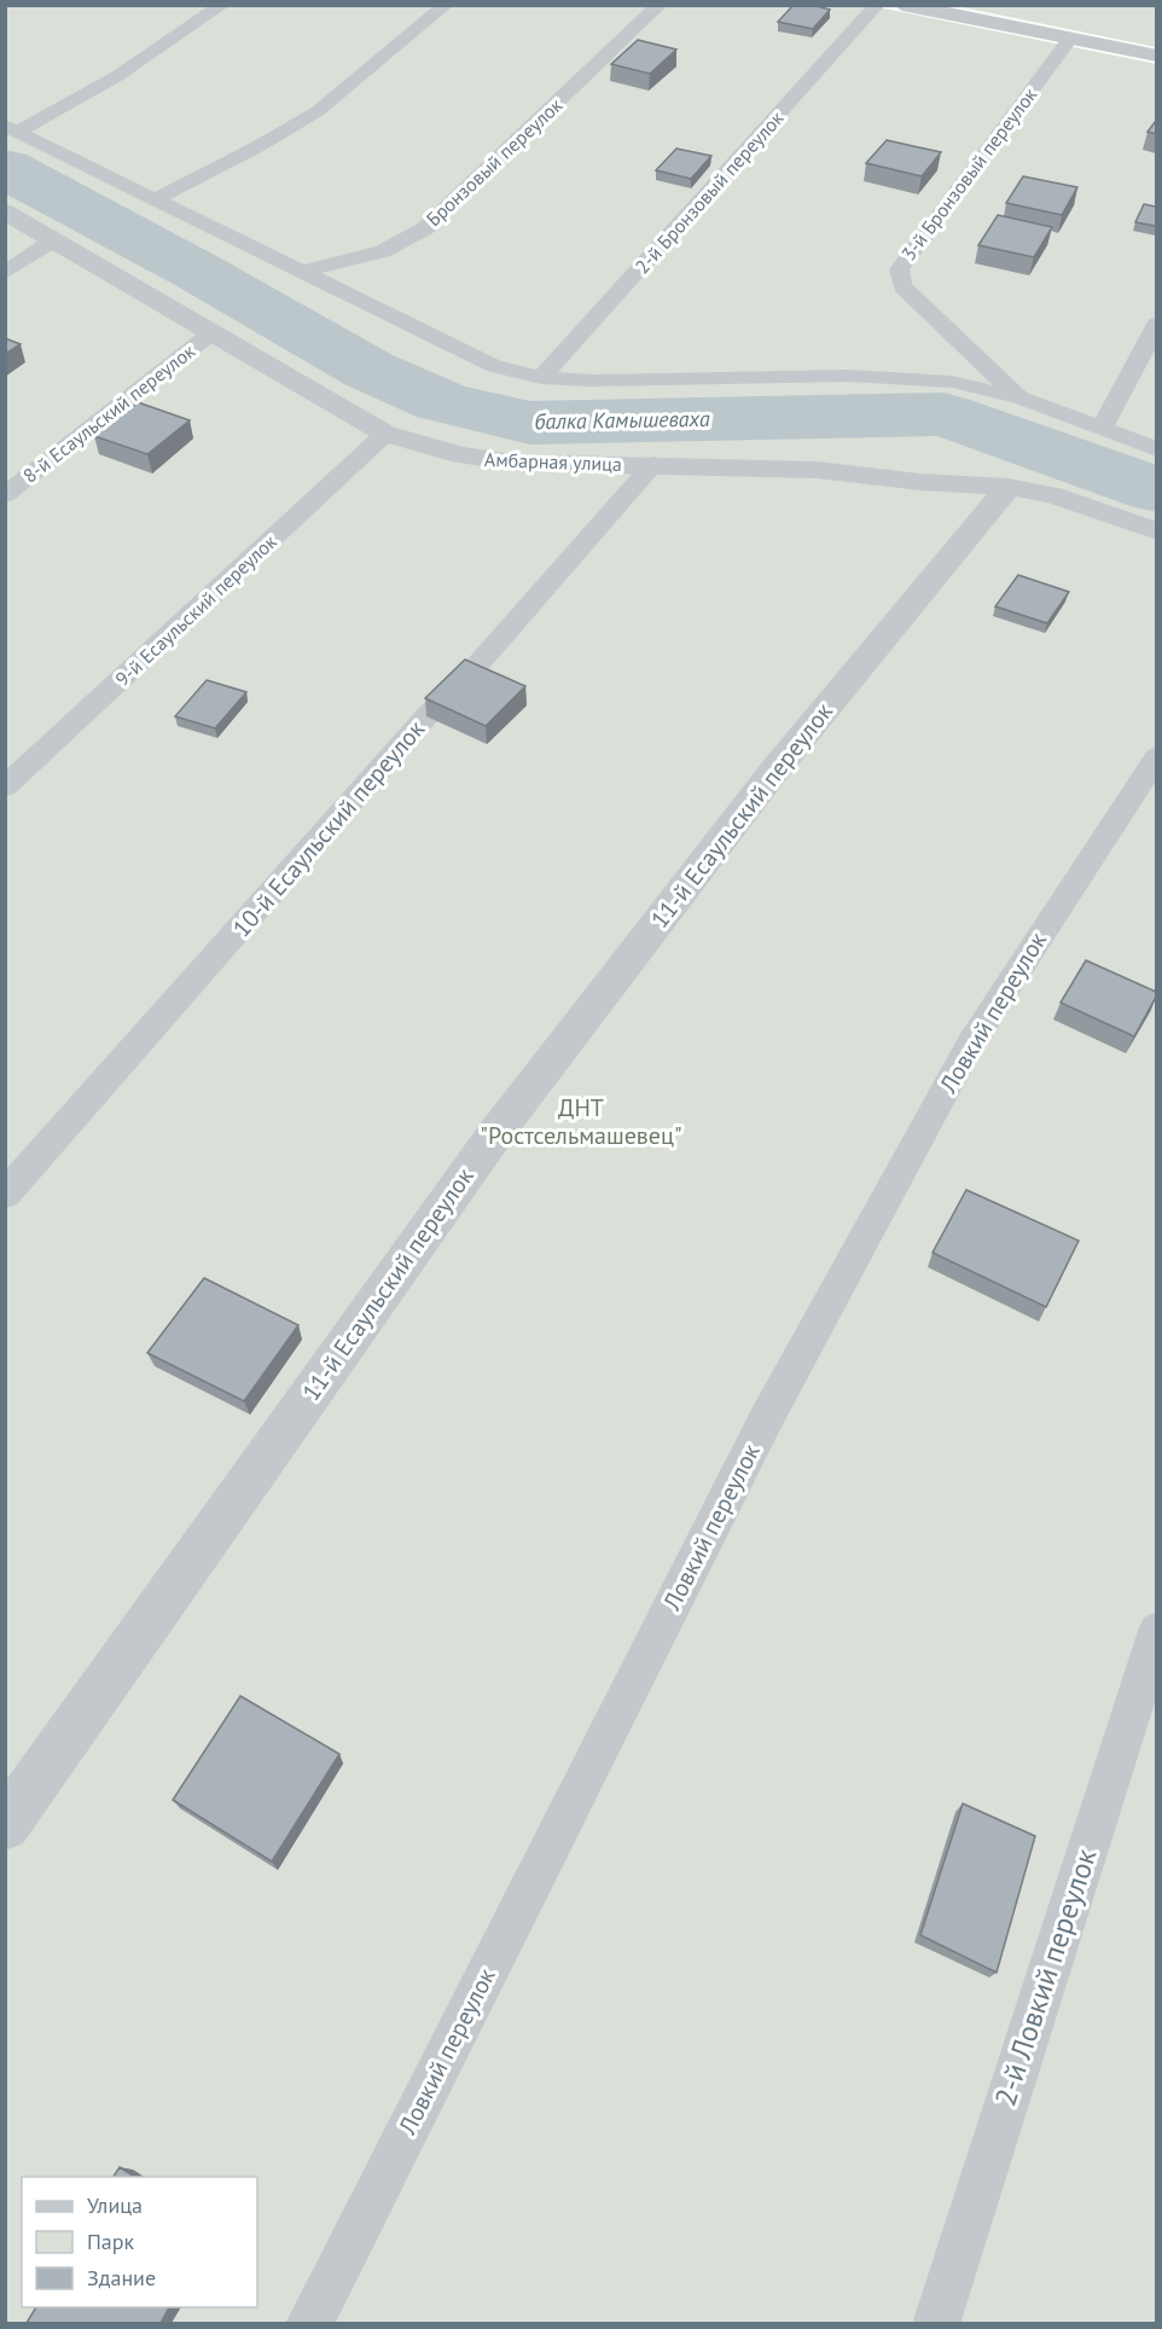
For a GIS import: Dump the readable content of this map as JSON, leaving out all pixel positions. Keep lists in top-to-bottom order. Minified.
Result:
{"streets":{"street":["Амбарная улица","11-й Есаульский переулок"],"lane":["Бронзовый переулок","3-й Бронзовый переулок","2-й Бронзовый переулок","8-й Есаульский переулок","9-й Есаульский переулок","10-й Есаульский переулок","Ловкий переулок","2-й Ловкий переулок"]},"crossings":[["8-й Есаульский переулок","Амбарная улица"],["Амбарная улица","9-й Есаульский переулок"],["Амбарная улица","11-й Есаульский переулок"],["Амбарная улица","10-й Есаульский переулок"]],"water":["балка Камышеваха"],"parks":["ДНТ \"Ростсельмашевец\""],"legend":["Улица","Парк","Здание"]}
